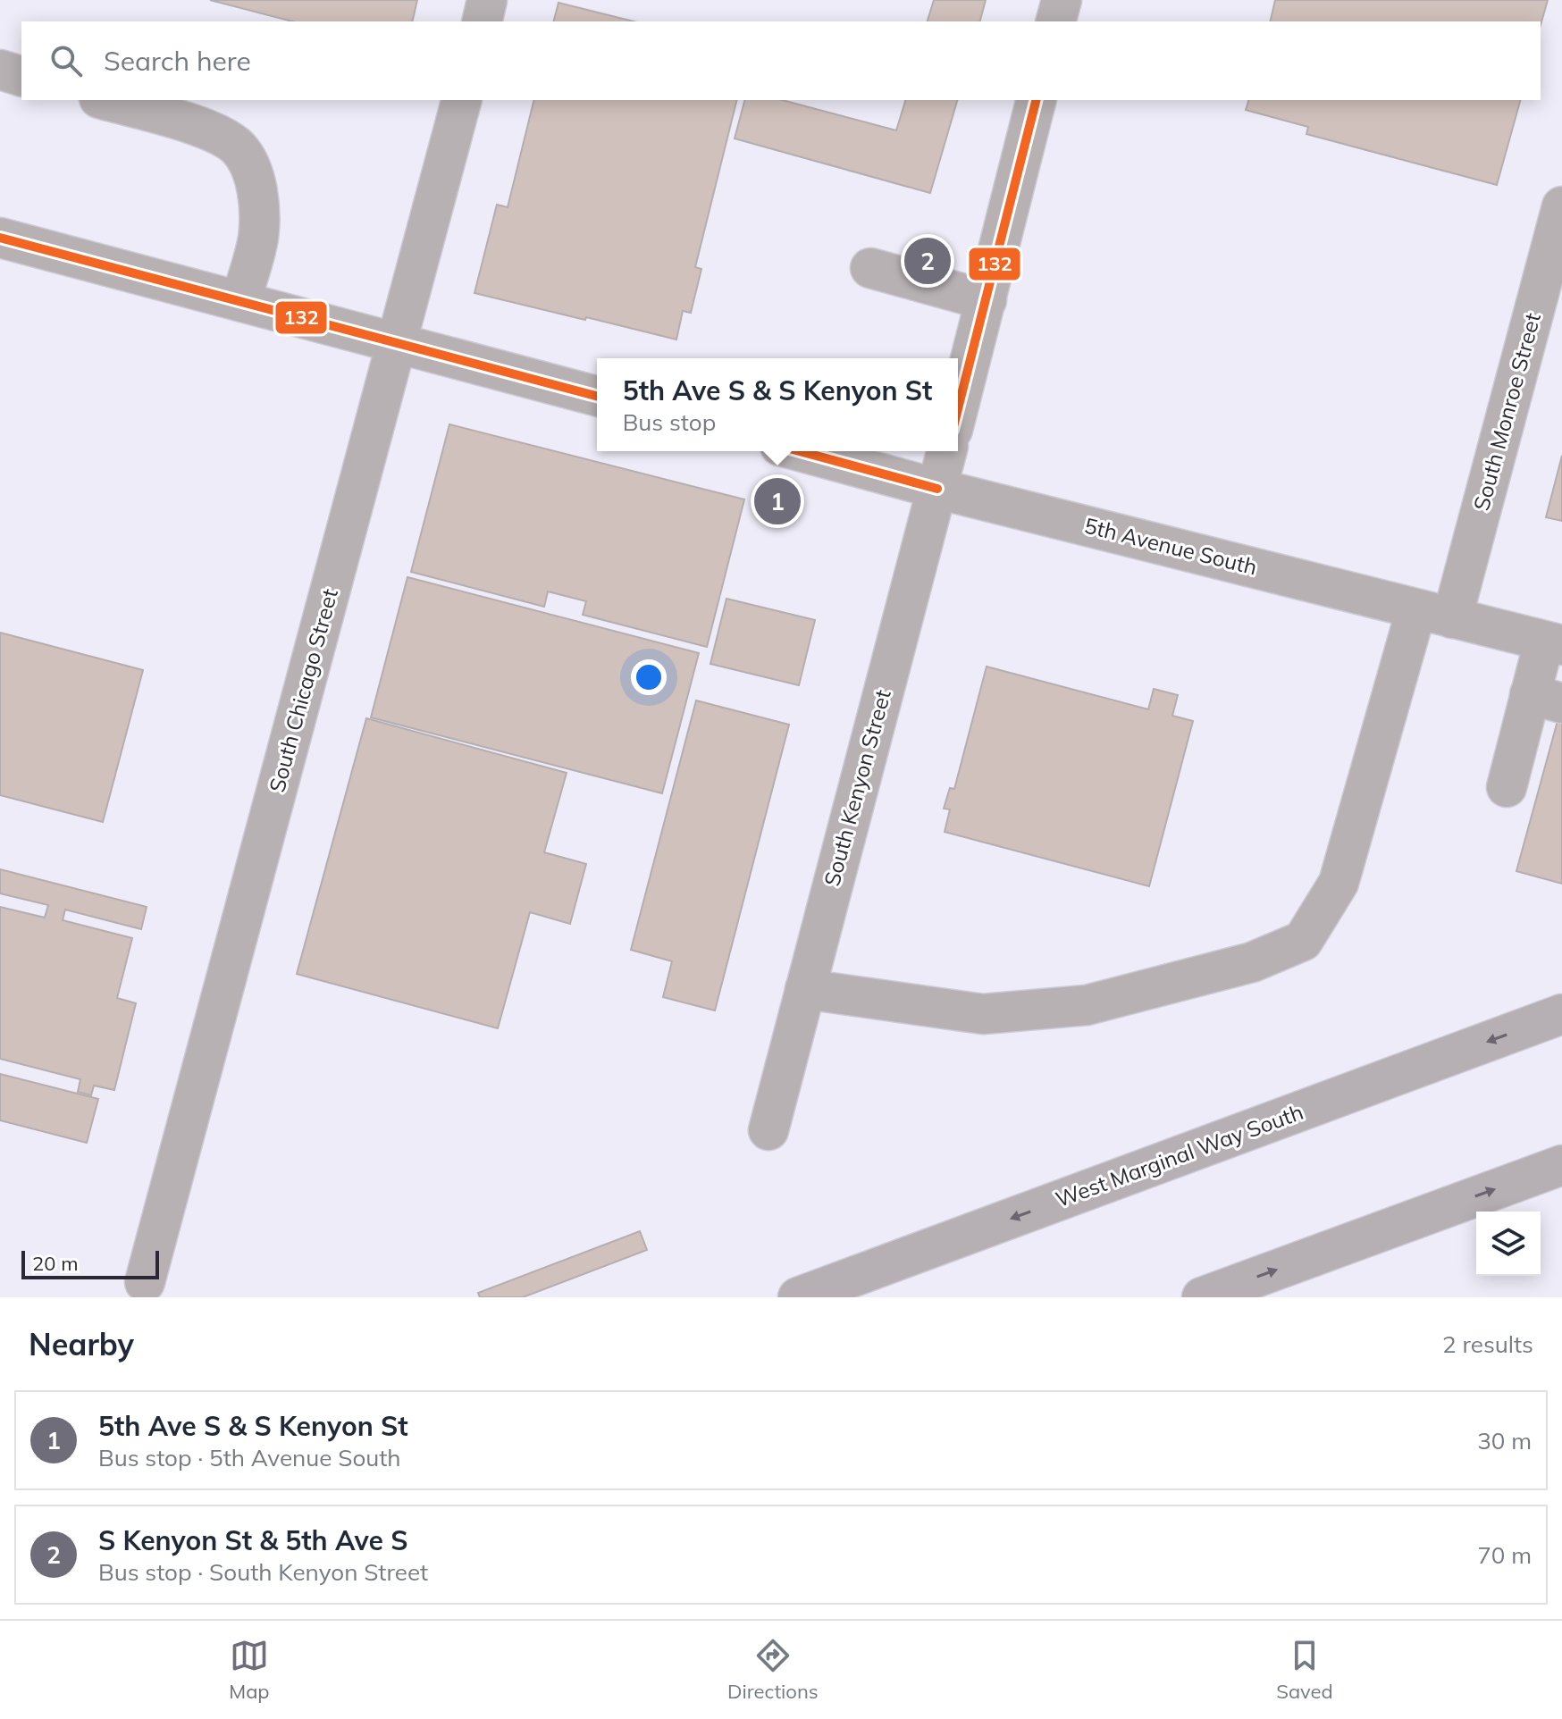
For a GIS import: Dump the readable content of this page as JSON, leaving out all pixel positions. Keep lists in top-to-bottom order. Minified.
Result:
{"streets":{"highway":["West Marginal Way South"],"street":["South Monroe Street","5th Avenue South","South Chicago Street","South Kenyon Street"]},"crossings":[["South Monroe Street","5th Avenue South"],["South Monroe Street","South Kenyon Street"],["5th Avenue South","South Kenyon Street"]],"lines":["transit line 132"],"scale_bar":"20 m","page":{"search":"Search here","pins":["2","1"],"popup":["5th Ave S & S Kenyon St","Bus stop"],"scale":"20 m","heading":["Nearby","2 results"],"list":[{"mark":"1","name":"5th Ave S & S Kenyon St","note":"Bus stop · 5th Avenue South","value":"30 m"},{"mark":"2","name":"S Kenyon St & 5th Ave S","note":"Bus stop · South Kenyon Street","value":"70 m"}],"nav":["Map","Directions","Saved"]}}
